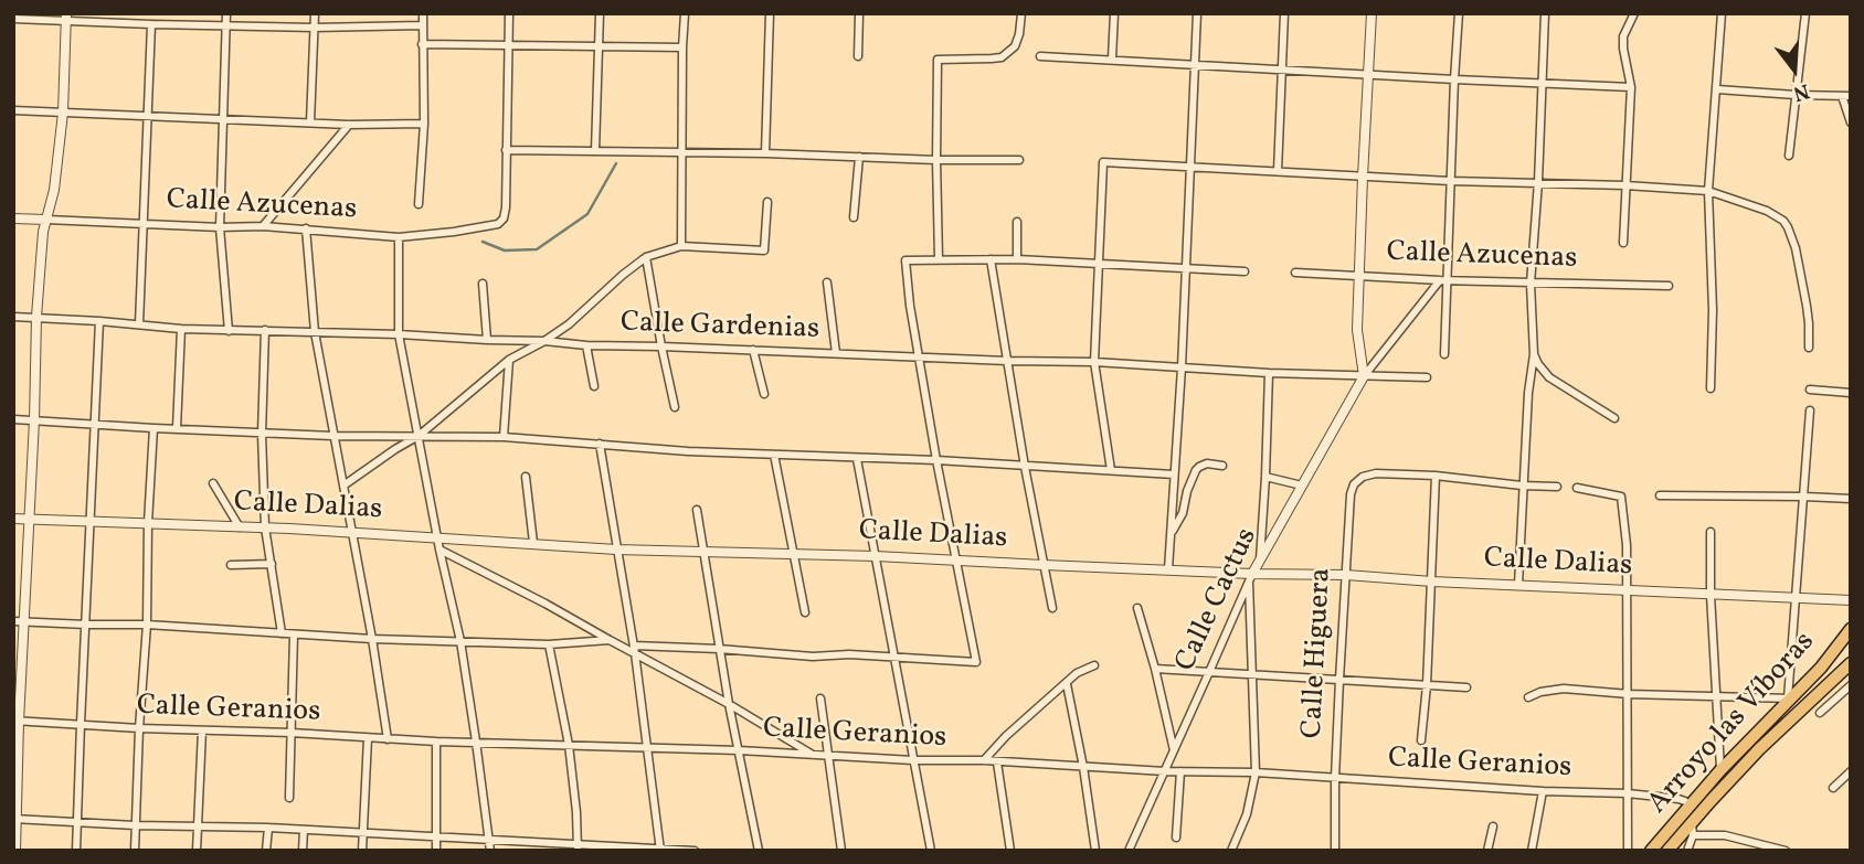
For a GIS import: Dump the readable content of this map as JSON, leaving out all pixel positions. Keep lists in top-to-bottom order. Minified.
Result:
{"streets":{"main road":["Arroyo las Víboras"],"street":["Calle Azucenas","Calle Gardenias","Calle Dalias","Calle Cactus","Calle Higuera","Calle Geranios"]},"crossings":[["Calle Gardenias","Calle Cactus"],["Calle Dalias","Calle Cactus"],["Calle Dalias","Calle Higuera"],["Calle Cactus","Calle Geranios"],["Calle Higuera","Calle Geranios"],["Calle Geranios","Arroyo las Víboras"]],"north":"bottom"}
